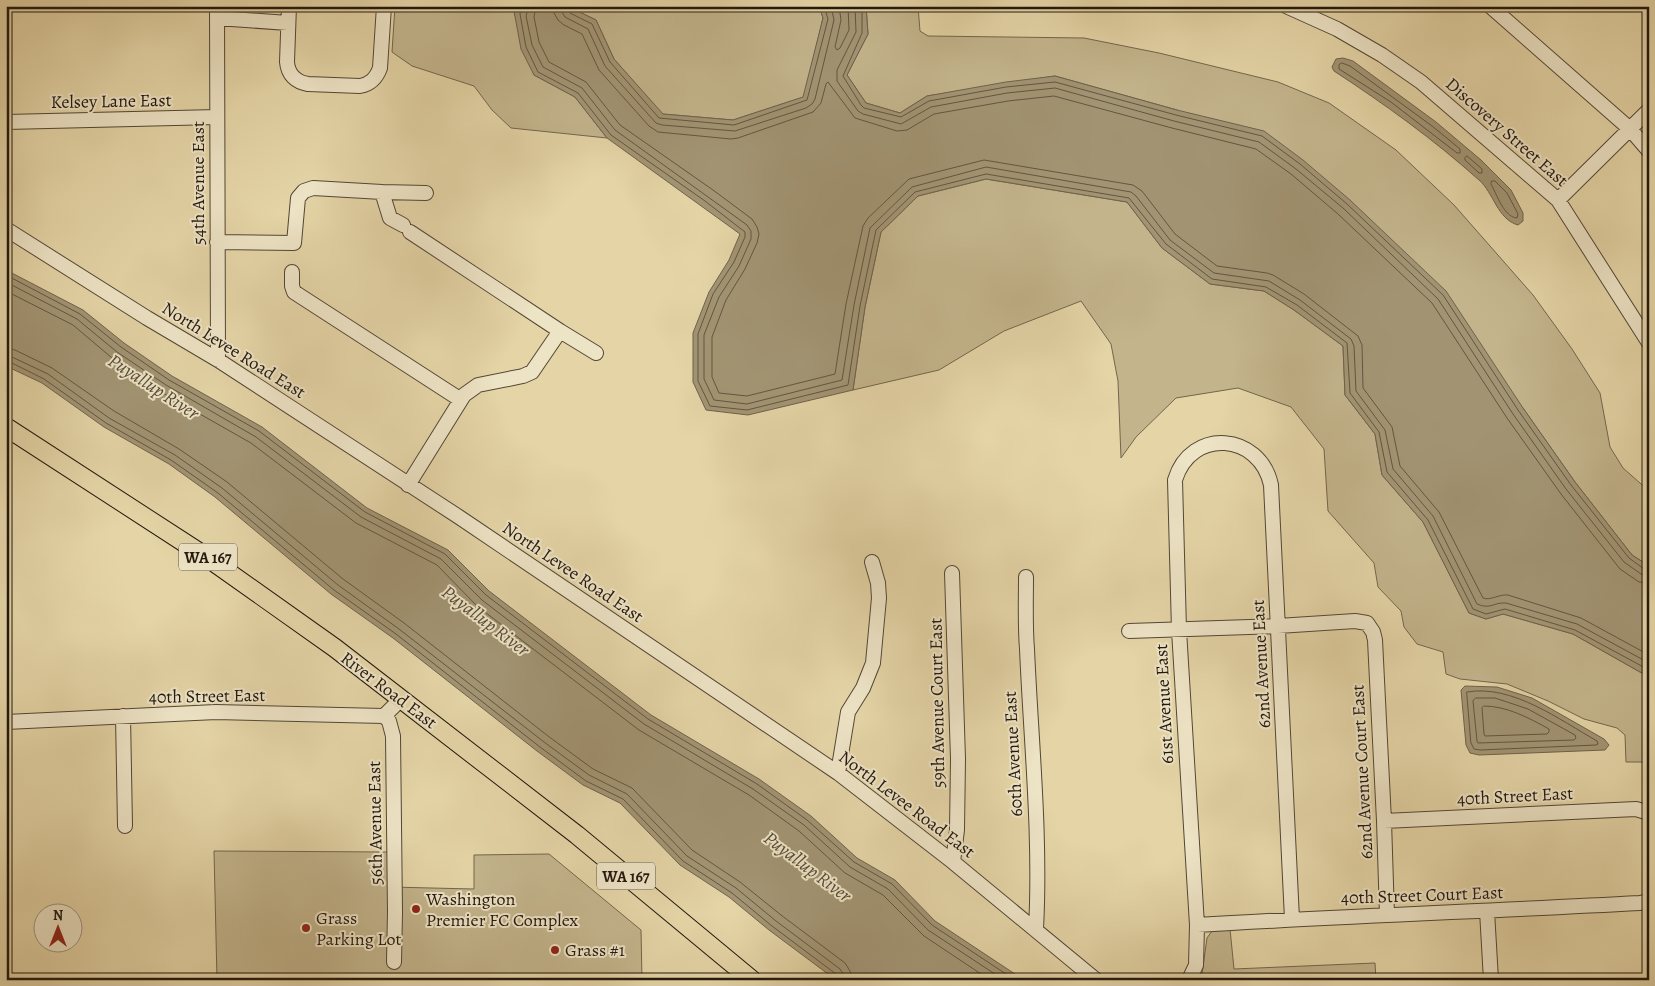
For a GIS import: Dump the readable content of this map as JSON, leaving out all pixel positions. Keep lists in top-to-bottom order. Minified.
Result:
{"streets":{"main road":["WA 167","River Road East"],"street":["Kelsey Lane East","Discovery Street East","54th Avenue East","North Levee Road East","62nd Avenue East","40th Street East","59th Avenue Court East","61st Avenue East","60th Avenue East","62nd Avenue Court East","56th Avenue East","40th Street Court East"]},"crossings":[["Kelsey Lane East","54th Avenue East"],["54th Avenue East","North Levee Road East"],["North Levee Road East","59th Avenue Court East"],["North Levee Road East","60th Avenue East"],["62nd Avenue East","61st Avenue East"],["62nd Avenue East","62nd Avenue Court East"],["62nd Avenue East","40th Street Court East"],["40th Street East","62nd Avenue Court East"],["40th Street East","56th Avenue East"],["61st Avenue East","40th Street Court East"],["62nd Avenue Court East","40th Street Court East"]],"water":["Puyallup River"],"places":["Washington Premier FC Complex","Grass Parking Lot","Grass #1"],"north":"top"}
